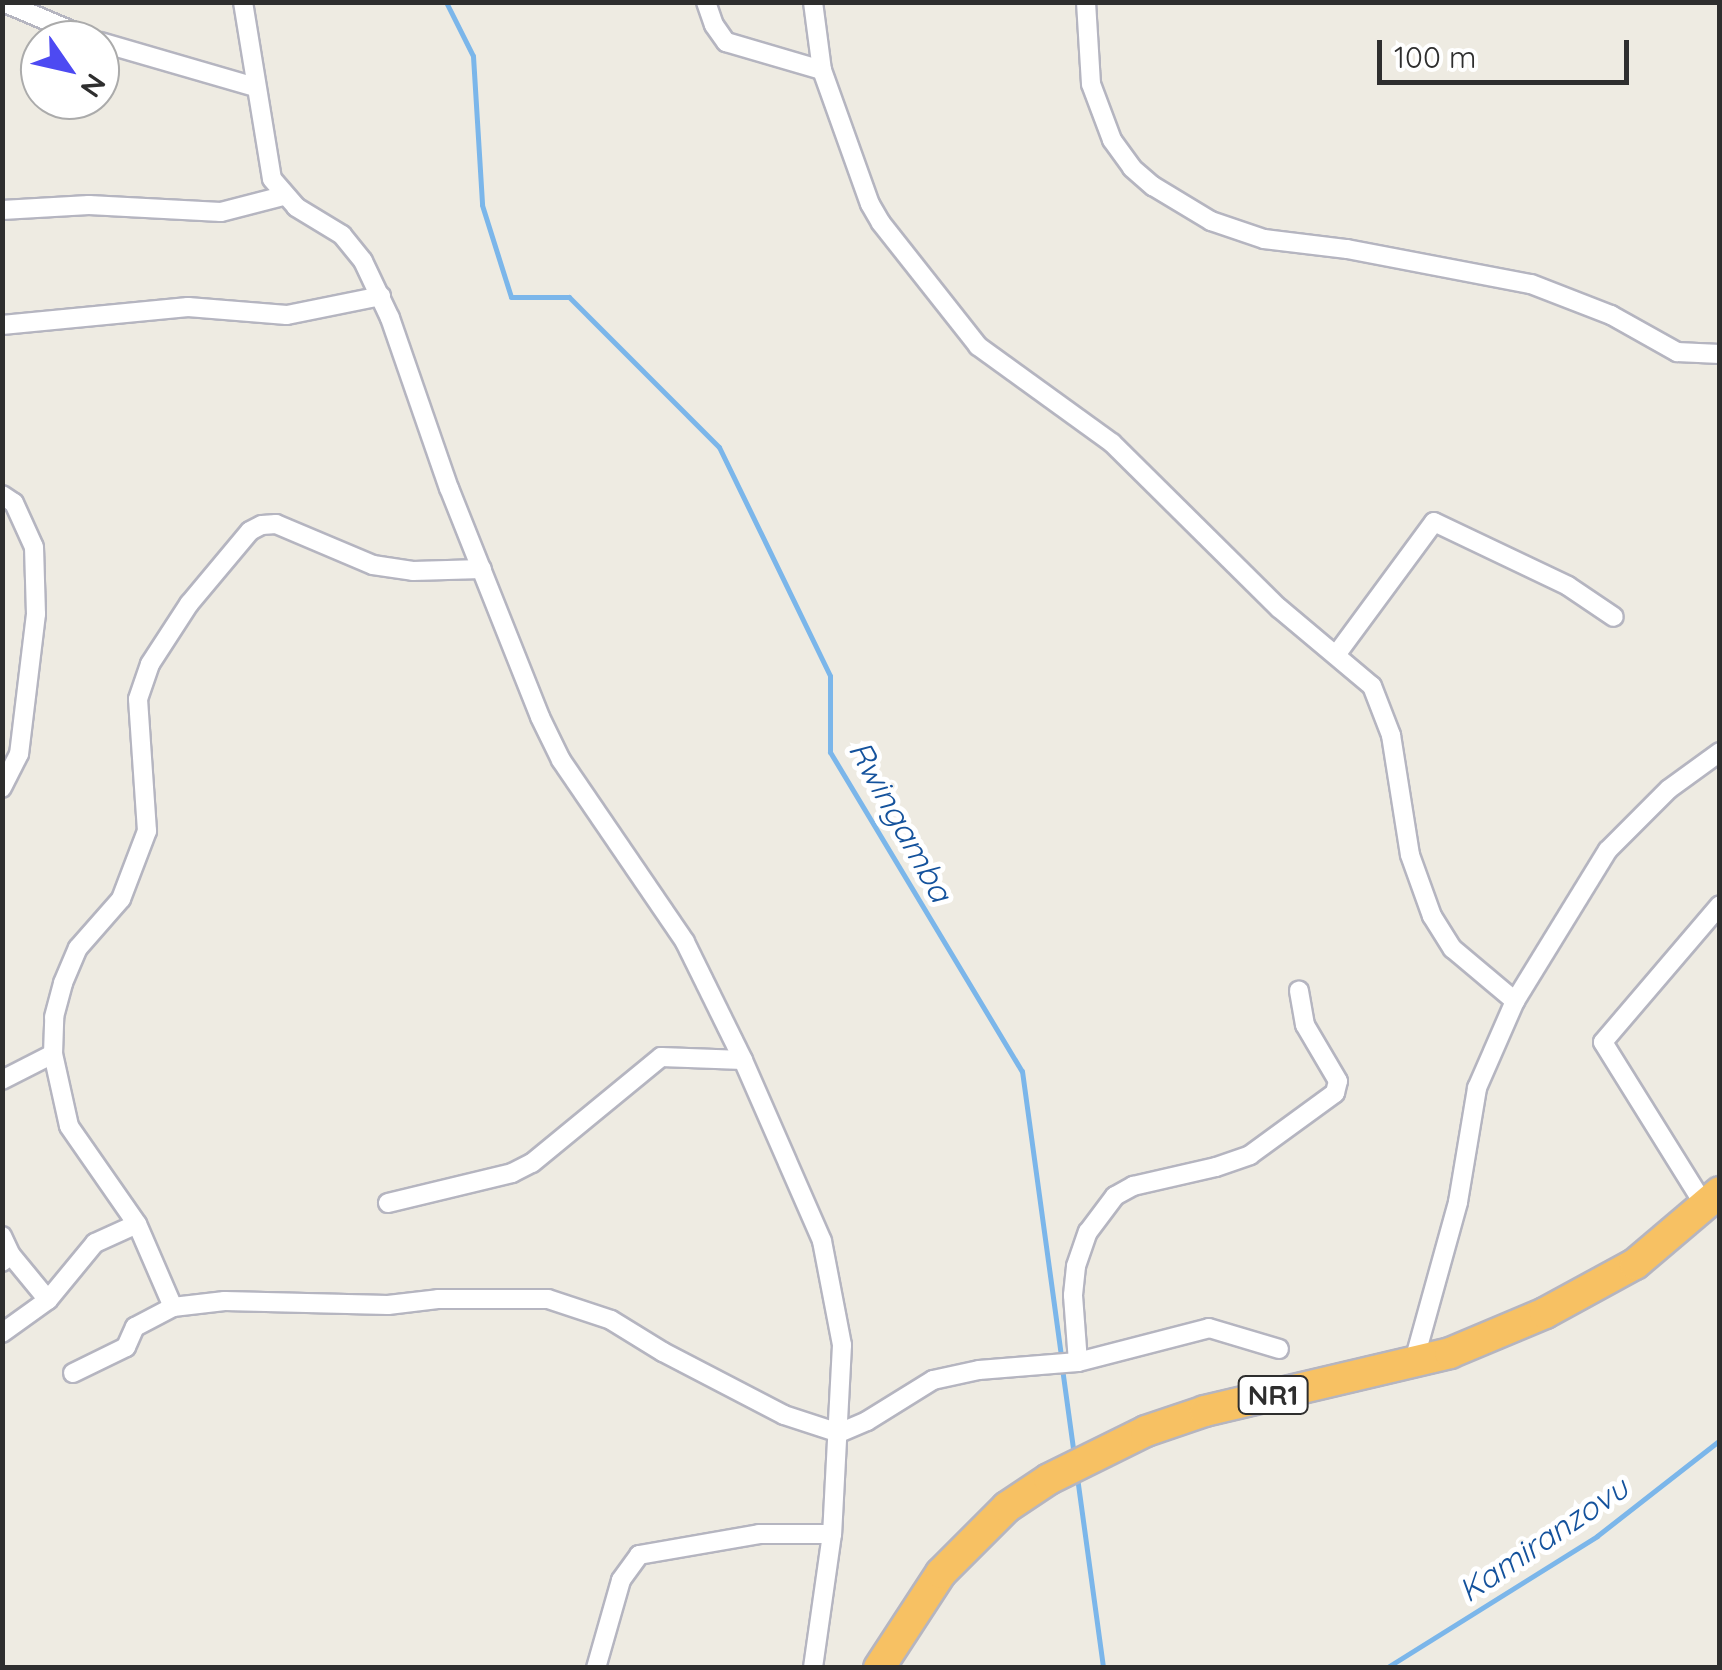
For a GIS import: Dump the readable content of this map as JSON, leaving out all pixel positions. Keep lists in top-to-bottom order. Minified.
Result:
{"streets":{"highway":["NR1"]},"water":["Rwingamba","Kamiranzovu"],"scale_bar":"100 m","north":"bottom right"}
